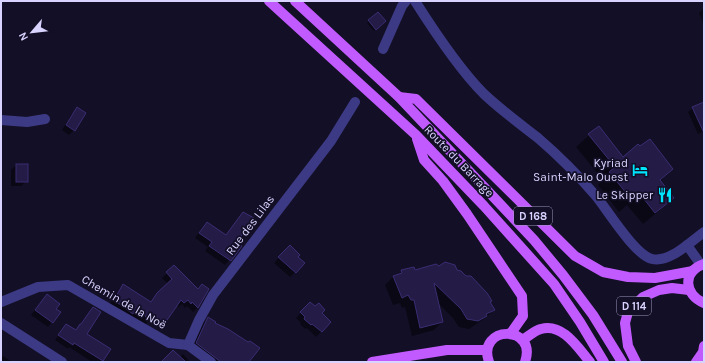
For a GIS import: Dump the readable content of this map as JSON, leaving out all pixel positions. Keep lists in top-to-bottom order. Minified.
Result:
{"streets":{"main road":["Route du Barrage","D 168","D 114"],"street":["Rue des Lilas","Chemin de la Noë"]},"crossings":[["Route du Barrage","D 168"],["Rue des Lilas","Chemin de la Noë"]],"places":{"hotel":["Kyriad Saint-Malo Ouest"],"restaurant":["Le Skipper"]},"north":"bottom left"}
